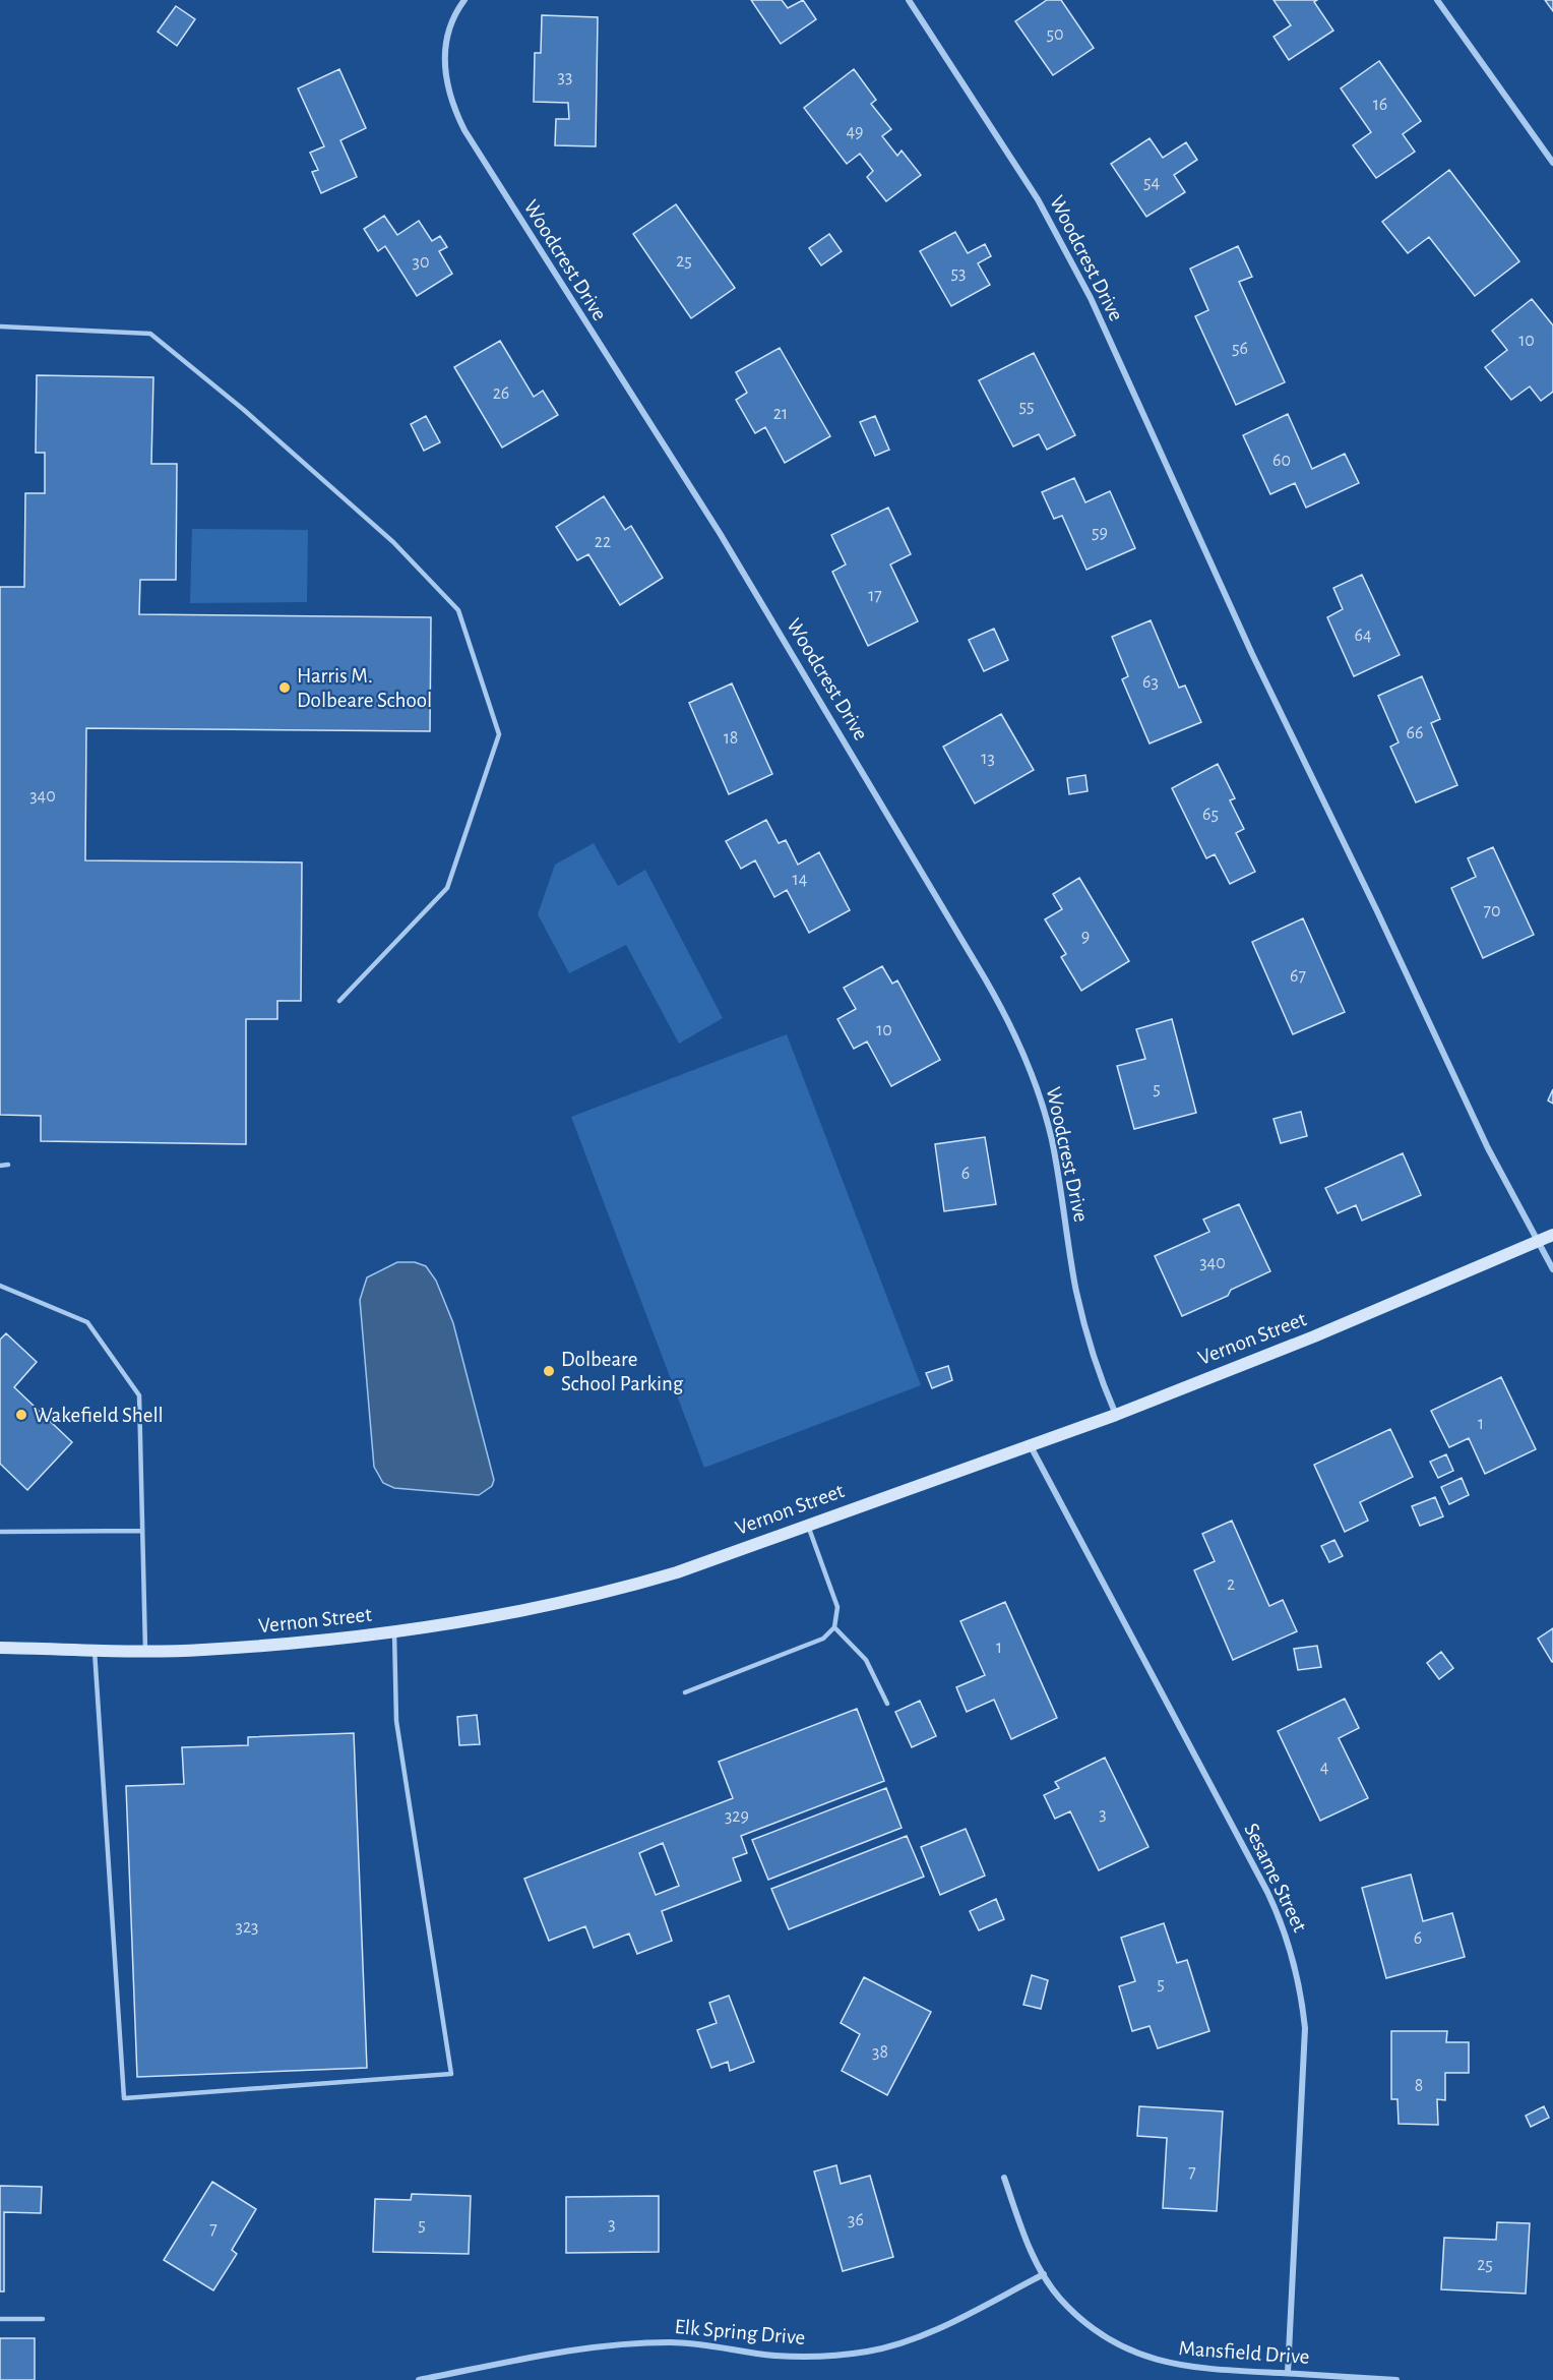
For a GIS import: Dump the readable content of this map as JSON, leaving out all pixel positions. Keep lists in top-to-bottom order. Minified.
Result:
{"streets":{"main road":["Vernon Street"],"street":["Woodcrest Drive","Sesame Street","Elk Spring Drive","Mansfield Drive"]},"crossings":[["Woodcrest Drive","Vernon Street"],["Vernon Street","Sesame Street"],["Sesame Street","Mansfield Drive"],["Elk Spring Drive","Mansfield Drive"]],"places":["Harris M. Dolbeare School","Dolbeare School Parking","Wakefield Shell"],"house_numbers":["50","33","16","49","54","25","30","53","10","56","26","55","21","60","59","22","17","64","63","66","18","13","340","65","14","70","9","67","10","5","6","340","1","2","1","4","3","329","323","6","5","38","8","7","36","3","5","7","25"]}
